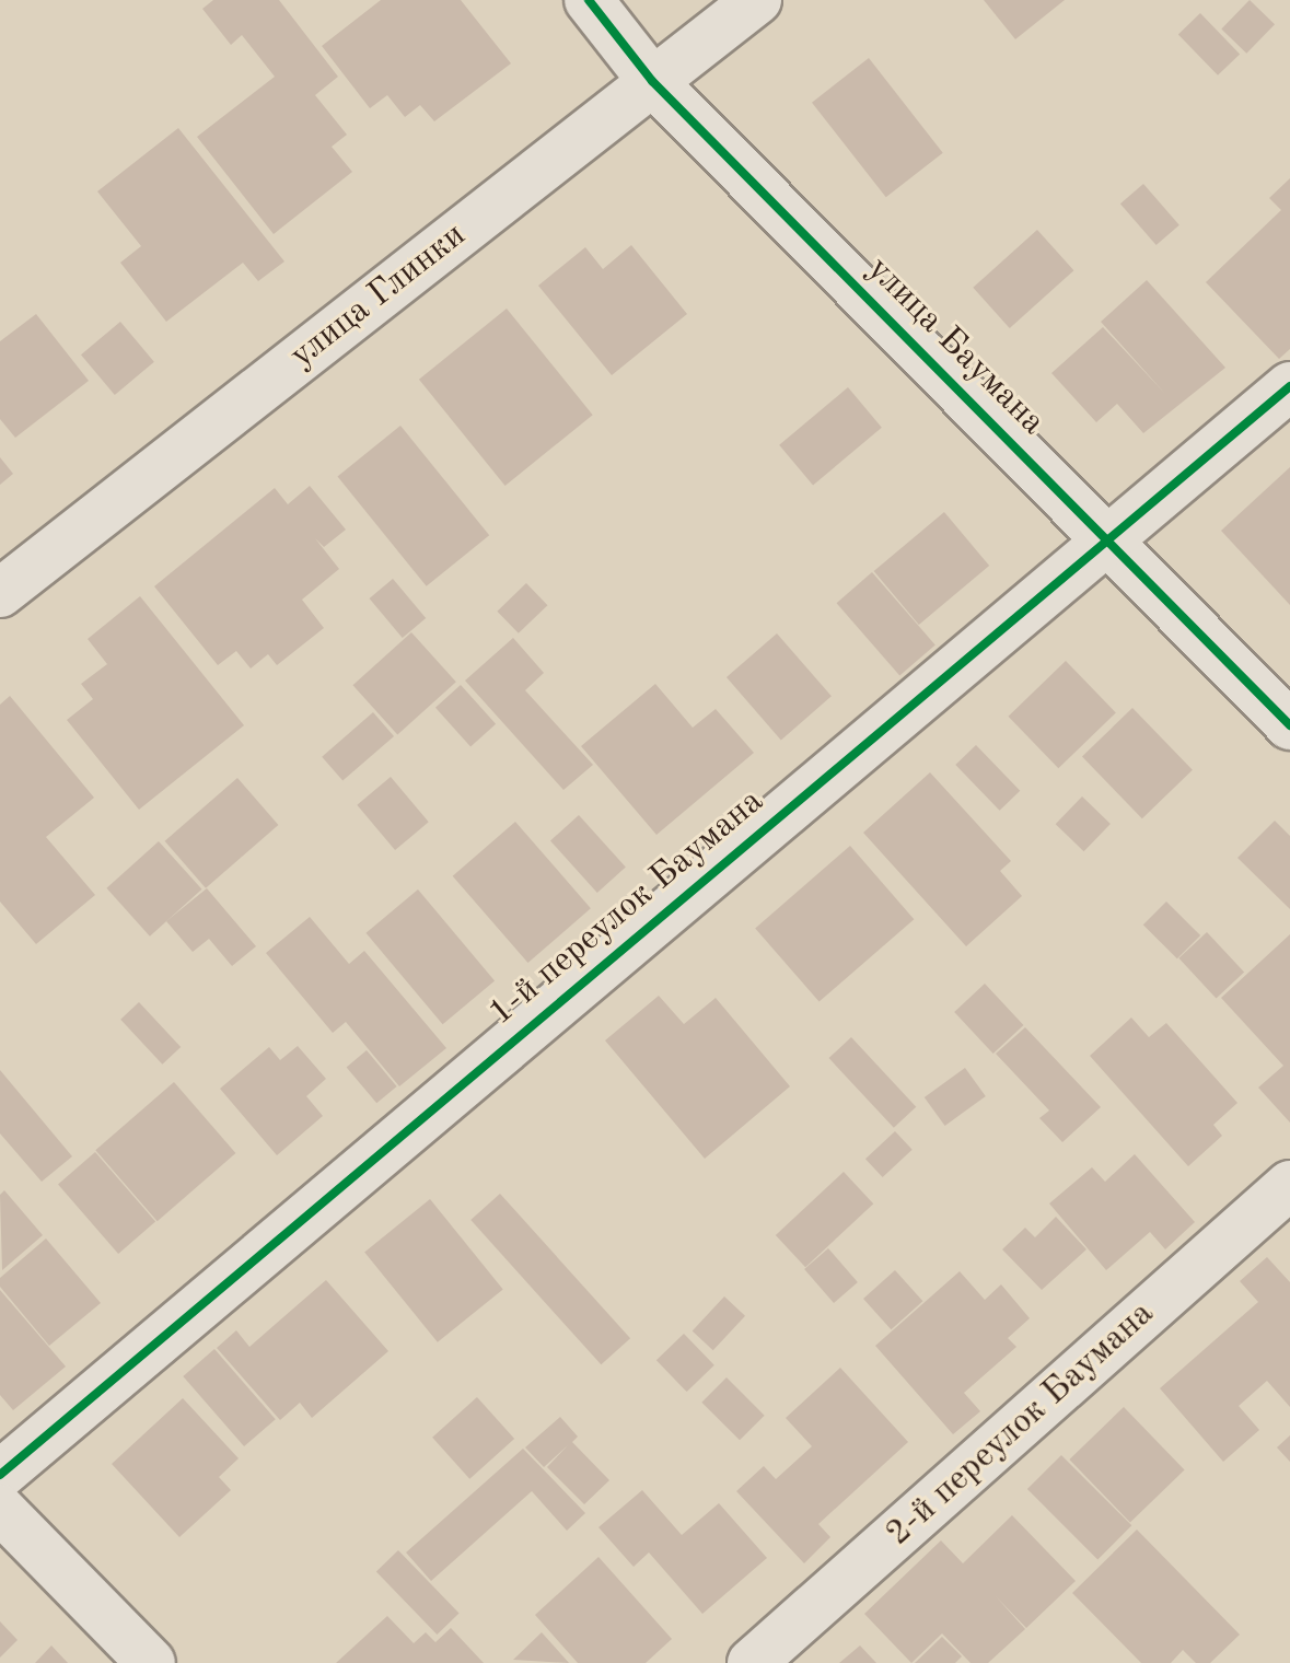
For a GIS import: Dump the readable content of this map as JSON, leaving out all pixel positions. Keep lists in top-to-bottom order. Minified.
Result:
{"streets":{"street":["улица Глинки","улица Баумана","1-й переулок Баумана","2-й переулок Баумана"]},"crossings":[["улица Глинки","улица Баумана"],["улица Баумана","1-й переулок Баумана"]]}
